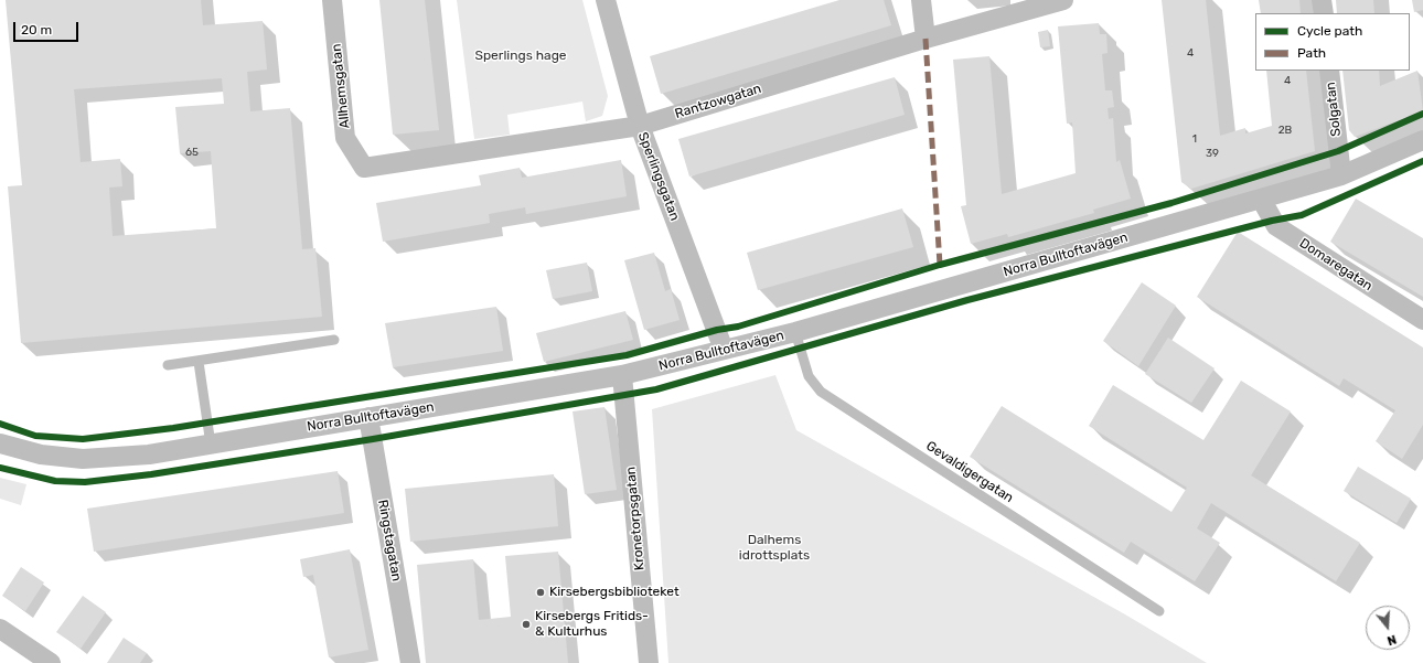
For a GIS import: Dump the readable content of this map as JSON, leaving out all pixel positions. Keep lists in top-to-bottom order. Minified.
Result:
{"streets":{"street":["Allhemsgatan","Rantzowgatan","Solgatan","Sperlingsgatan","Norra Bulltoftavägen","Domaregatan","Kronetorpsgatan","Ringstagatan"],"lane":["Gevaldigergatan"]},"crossings":[["Allhemsgatan","Rantzowgatan"],["Rantzowgatan","Sperlingsgatan"],["Solgatan","Norra Bulltoftavägen"],["Sperlingsgatan","Norra Bulltoftavägen"],["Norra Bulltoftavägen","Domaregatan"],["Norra Bulltoftavägen","Gevaldigergatan"],["Norra Bulltoftavägen","Kronetorpsgatan"],["Norra Bulltoftavägen","Ringstagatan"]],"parks":["Sperlings hage","Dalhems idrottsplats"],"places":["Kirsebergsbiblioteket","Kirsebergs Fritids- & Kulturhus"],"house_numbers":["4","4","2B","1","65","39"],"legend":["Cycle path","Path"],"scale_bar":"20 m","north":"bottom"}
